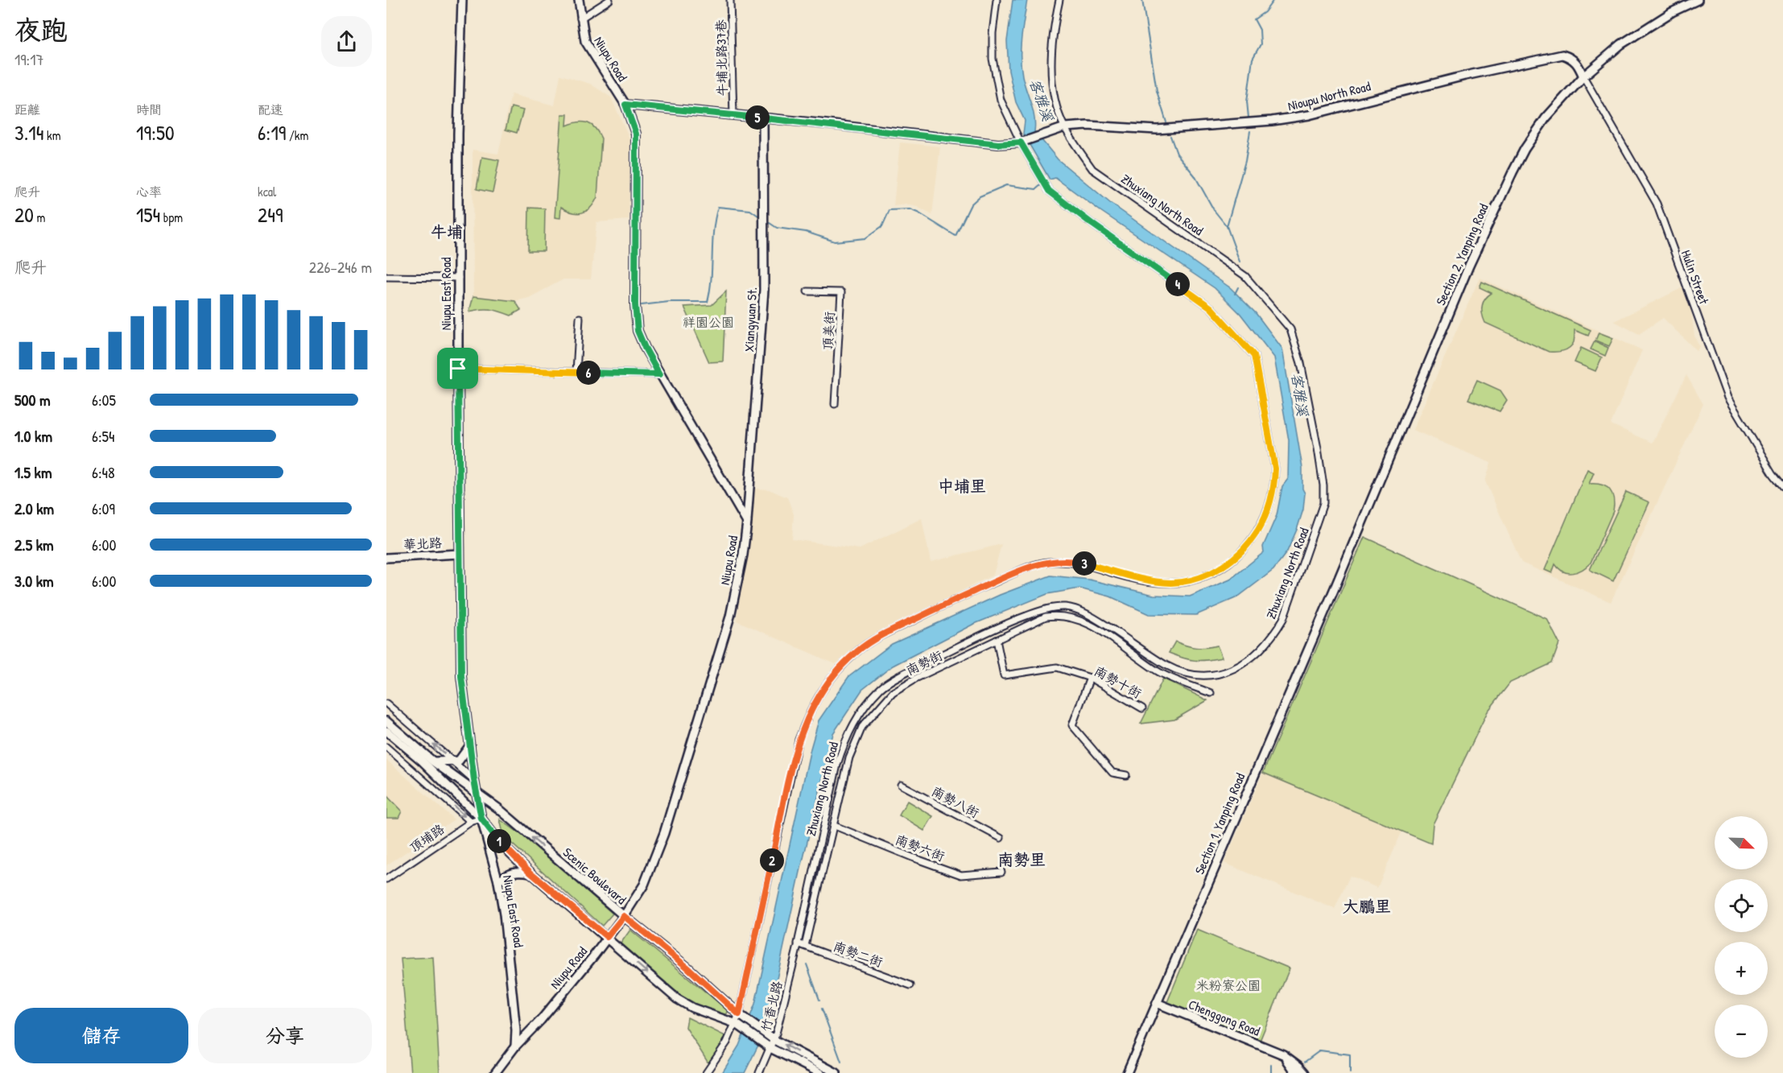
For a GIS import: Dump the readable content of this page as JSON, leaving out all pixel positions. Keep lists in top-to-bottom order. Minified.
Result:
{"streets":{"street":["牛埔北路37巷","Niupu Road","Nioupu North Road","Zhuxiang North Road","Section 2, Yanping Road","Hulin Street","Niupu East Road","Xiangyuan St.","頂美街","華北路","南勢街","南勢十街","南勢八街","Section 1, Yanping Road","頂埔路","南勢六街","Scenic Boulevard","南勢二街","竹香北路","Chenggong Road"]},"crossings":[["Niupu Road","Niupu East Road"],["Niupu Road","Xiangyuan St."],["Niupu Road","Scenic Boulevard"],["Nioupu North Road","Zhuxiang North Road"],["Nioupu North Road","Section 2, Yanping Road"],["Nioupu North Road","Hulin Street"],["Zhuxiang North Road","南勢二街"],["Zhuxiang North Road","竹香北路"],["Section 2, Yanping Road","Hulin Street"],["Section 2, Yanping Road","Section 1, Yanping Road"],["Niupu East Road","華北路"],["Niupu East Road","頂埔路"],["Niupu East Road","Scenic Boulevard"],["南勢街","南勢十街"],["南勢街","南勢六街"],["南勢街","南勢二街"],["Section 1, Yanping Road","Chenggong Road"],["Scenic Boulevard","竹香北路"],["南勢二街","竹香北路"]],"districts":["牛埔","中埔里","南勢里","大鵬里"],"water":["客雅溪"],"parks":["祥園公園","米粉寮公園"],"north":"bottom right","page":{"heading":["夜跑","19:17"],"stats":[["距離","3.14 km"],["時間","19:50"],["配速","6:19 /km"],["爬升","20 m"],["心率","154 bpm"],["kcal","249"]],"pins":["5","4","6","3","1","2"],"chart":["爬升","226–246 m"],"list":[{"name":"500 m","note":"6:05"},{"name":"1.0 km","note":"6:54"},{"name":"1.5 km","note":"6:48"},{"name":"2.0 km","note":"6:09"},{"name":"2.5 km","note":"6:00"},{"name":"3.0 km","note":"6:00"}],"map_buttons":["+","−"],"buttons":["儲存","分享"]}}
